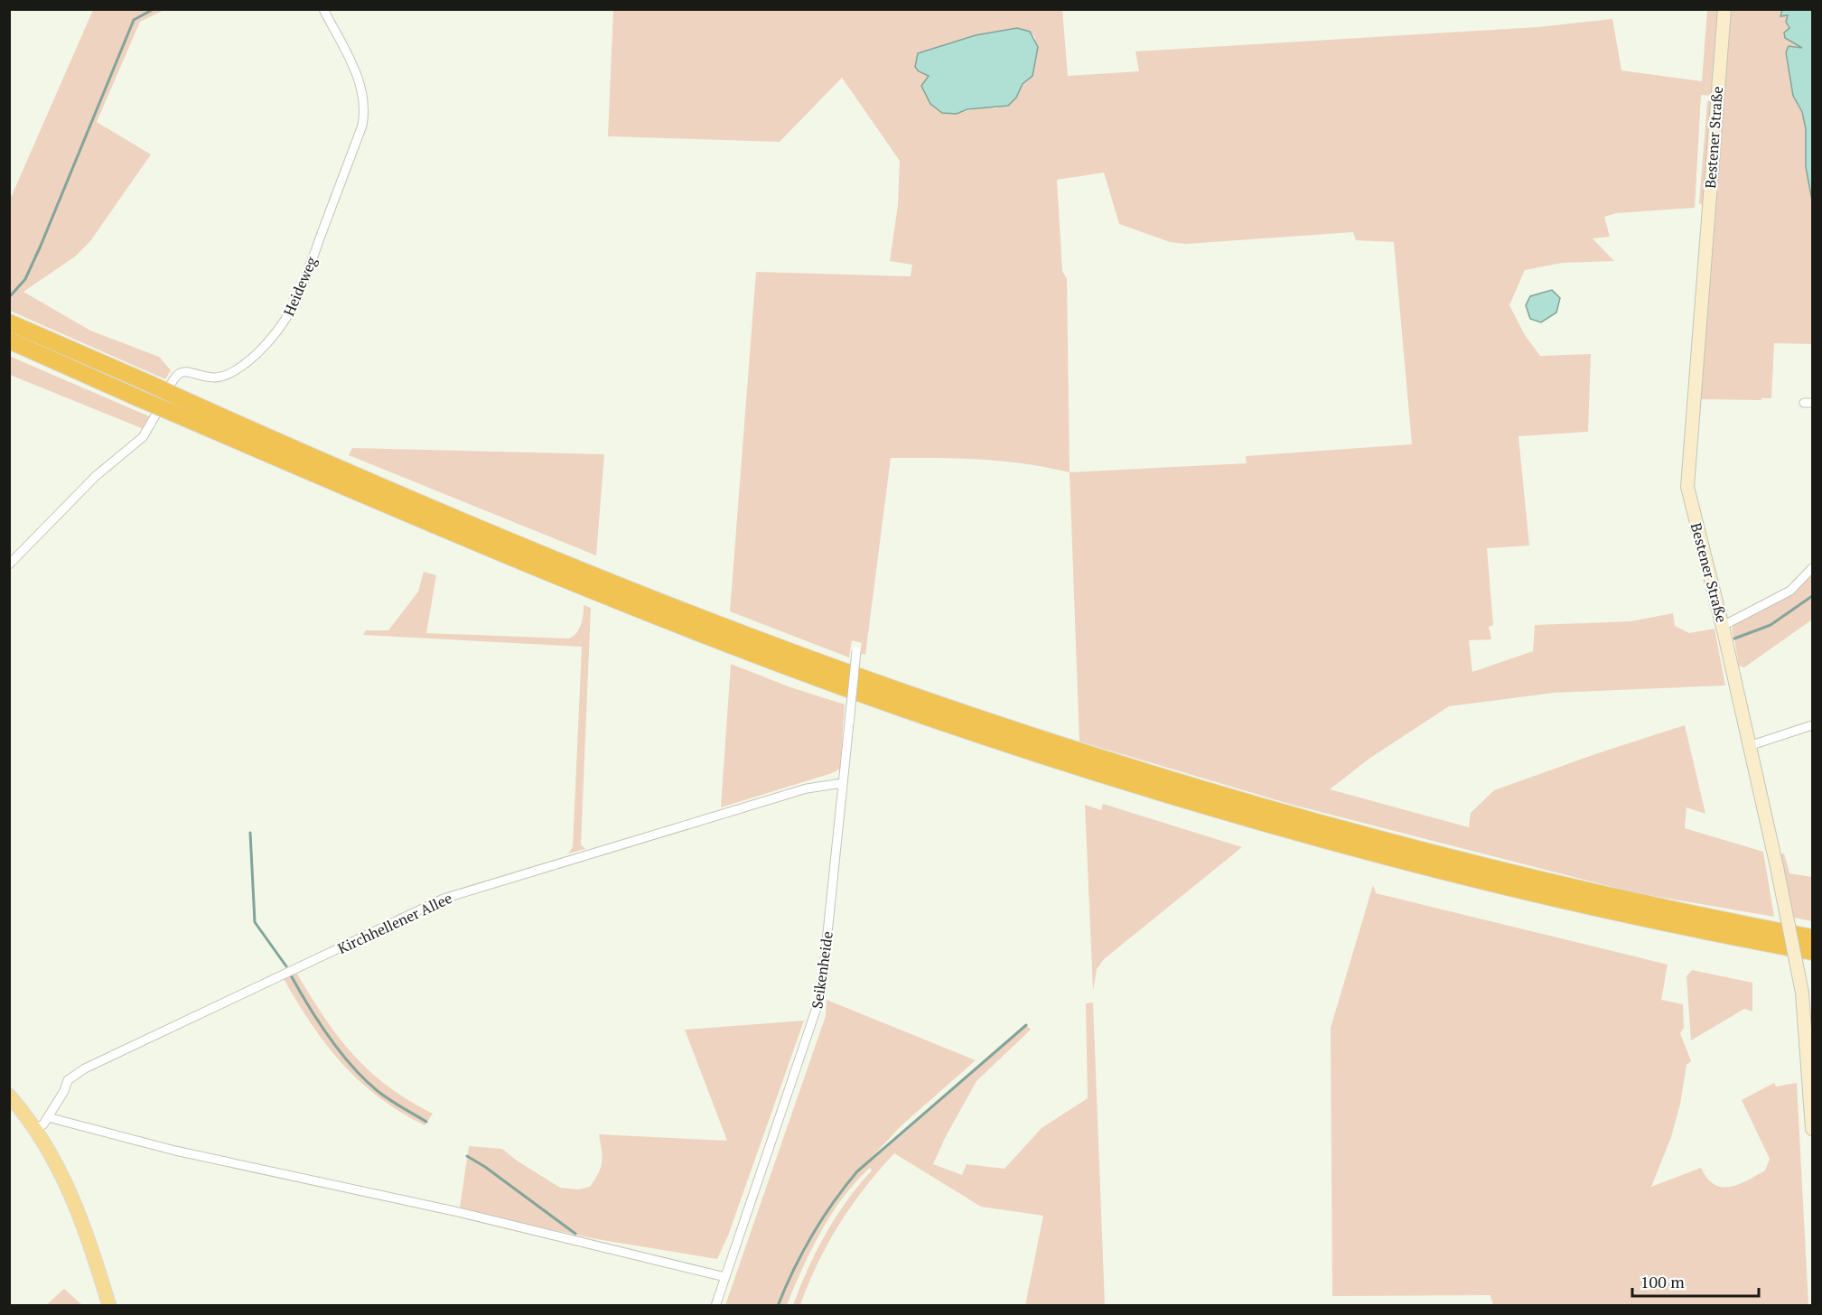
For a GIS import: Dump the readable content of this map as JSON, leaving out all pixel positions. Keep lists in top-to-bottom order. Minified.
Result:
{"streets":{"street":["Bestener Straße","Heideweg","Kirchhellener Allee","Seikenheide"]},"crossings":[["Kirchhellener Allee","Seikenheide"]],"scale_bar":"100 m"}
